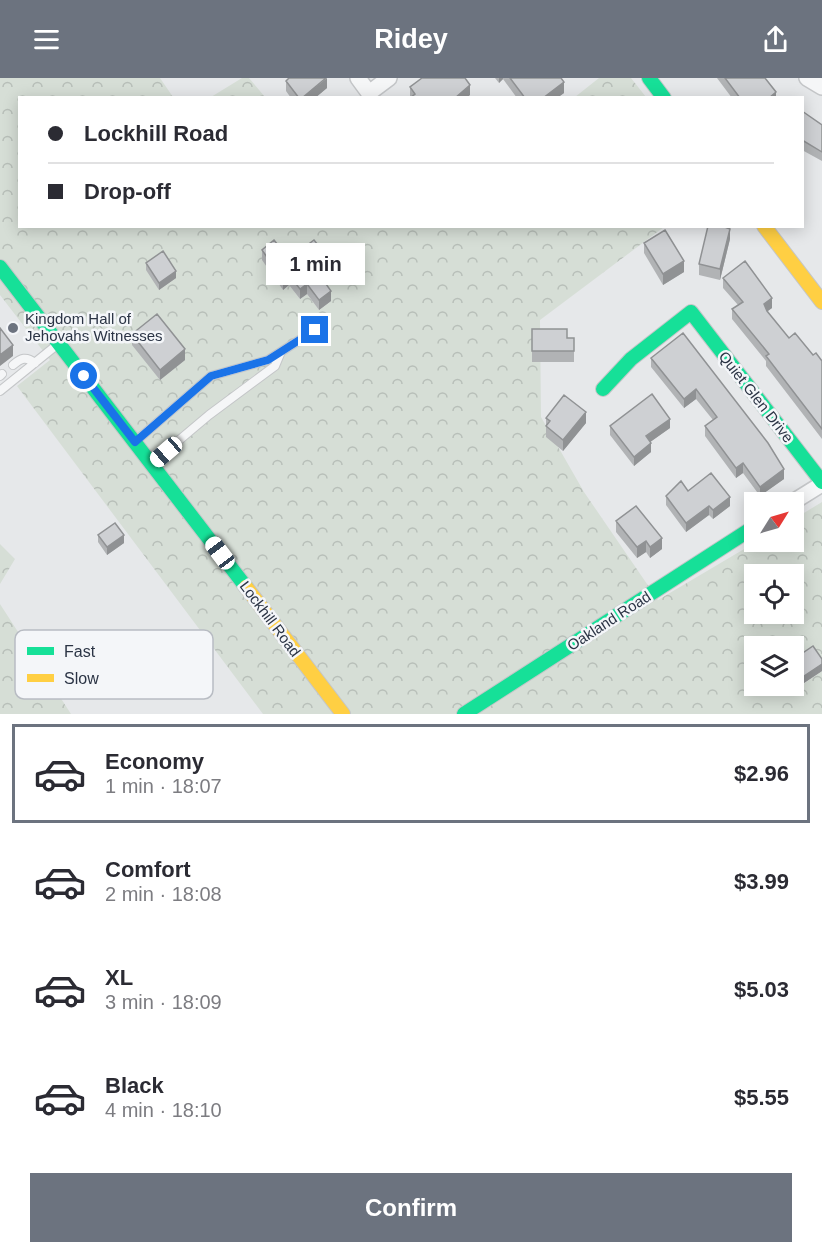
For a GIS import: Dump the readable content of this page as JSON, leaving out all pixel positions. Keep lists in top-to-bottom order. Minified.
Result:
{"streets":{"street":["Quiet Glen Drive","Lockhill Road","Oakland Road"]},"places":["Kingdom Hall of Jehovahs Witnesses"],"legend":["Fast","Slow"],"north":"top right","page":{"header":"Ridey","banner":["Lockhill Road","Drop-off"],"bubble":"1 min","list":[{"name":"Economy","note":"1 min · 18:07","value":"$2.96"},{"name":"Comfort","note":"2 min · 18:08","value":"$3.99"},{"name":"XL","note":"3 min · 18:09","value":"$5.03"},{"name":"Black","note":"4 min · 18:10","value":"$5.55"}],"buttons":"Confirm"}}
